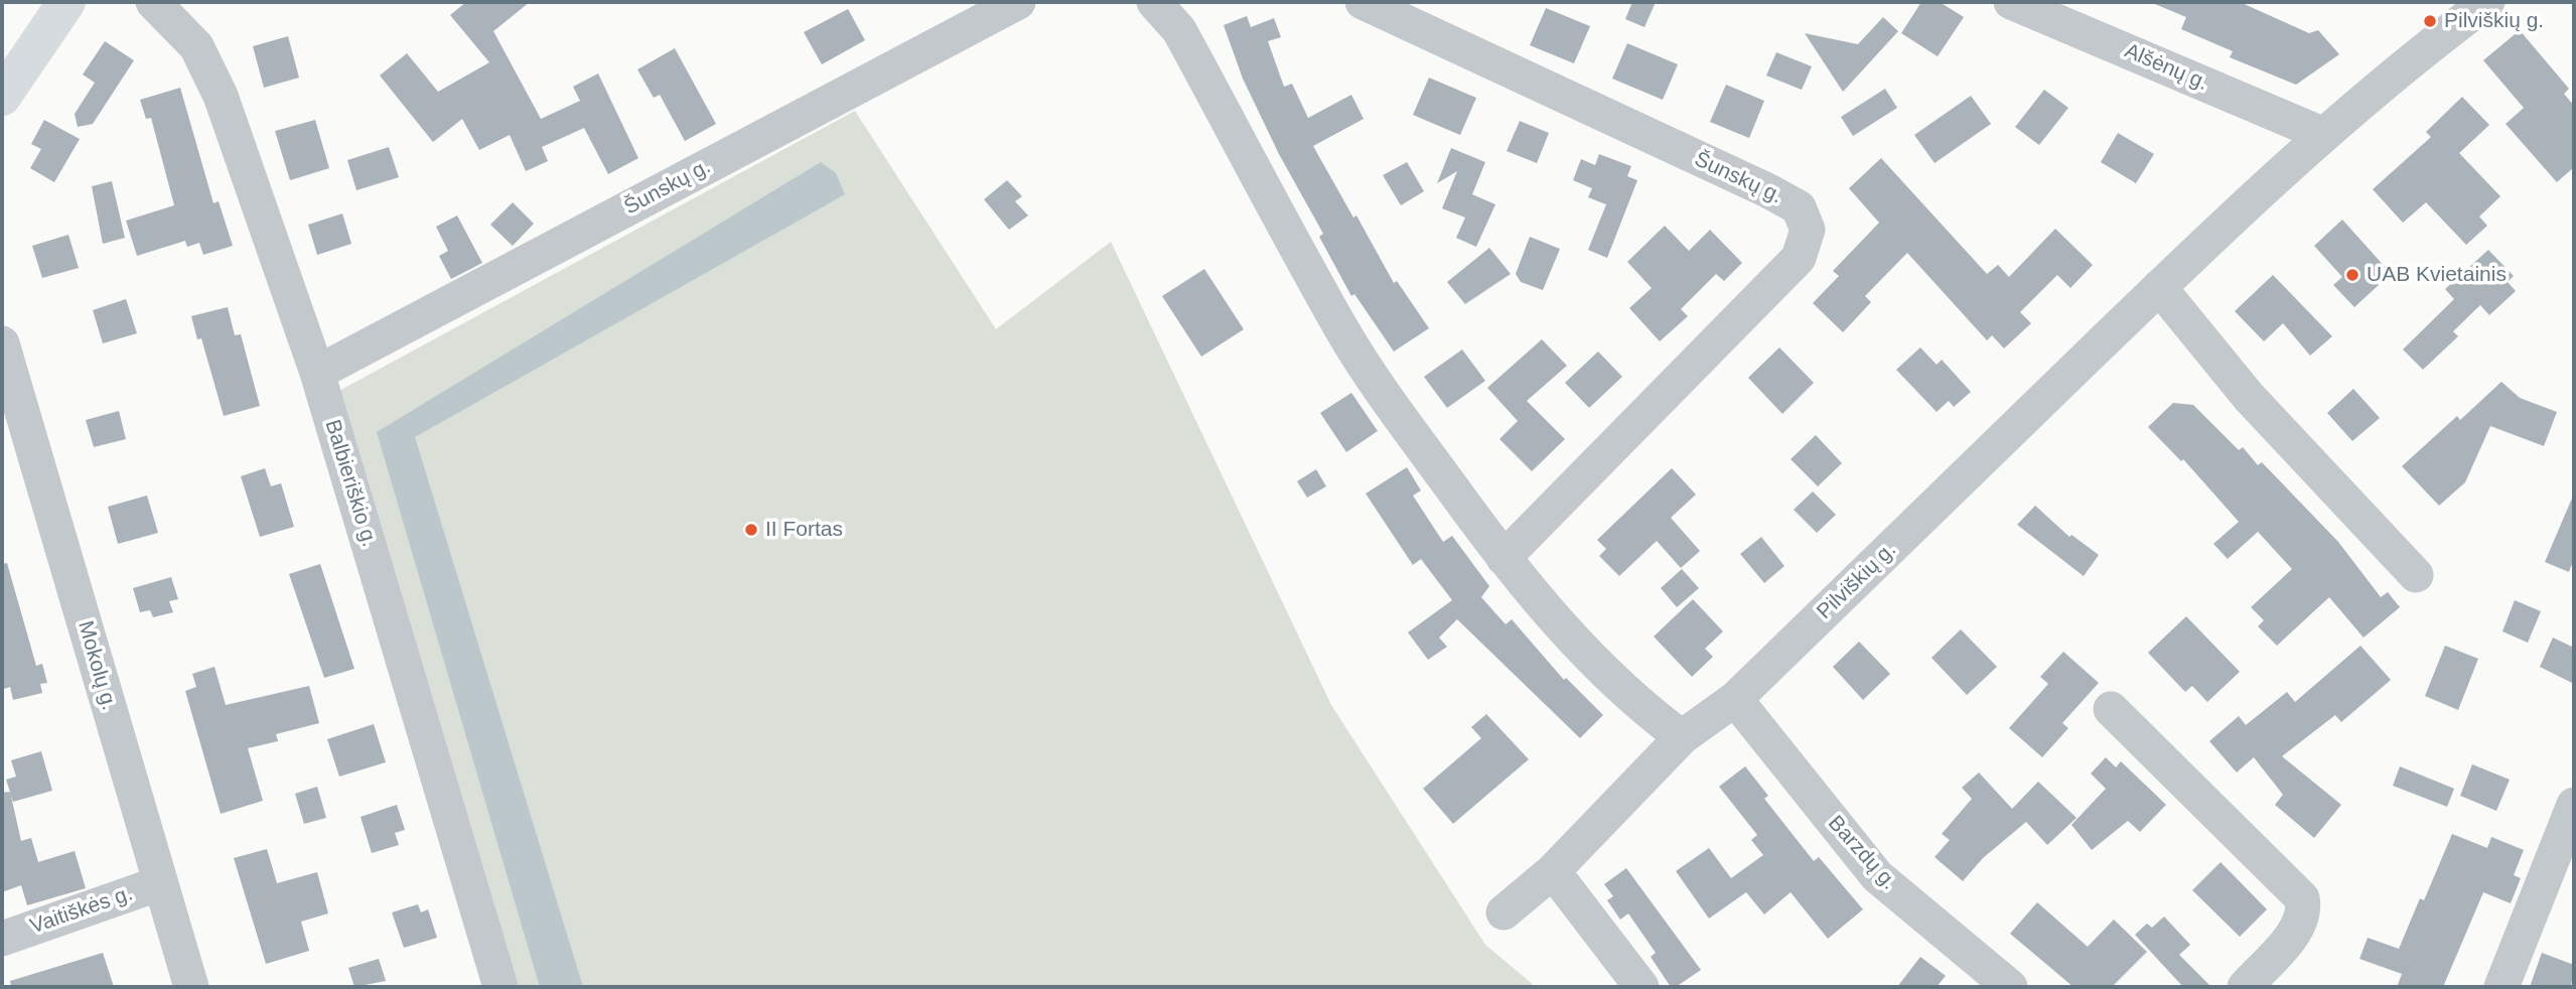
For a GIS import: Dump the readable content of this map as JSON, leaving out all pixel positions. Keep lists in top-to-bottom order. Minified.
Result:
{"streets":{"street":["Alšėnų g.","Šunskų g.","Balbieriškio g.","Pilviškių g.","Mokolų g.","Barzdų g.","Vaitiškės g."]},"crossings":[["Alšėnų g.","Pilviškių g."],["Šunskų g.","Balbieriškio g."],["Pilviškių g.","Barzdų g."],["Mokolų g.","Vaitiškės g."]],"places":["Pilviškių g.","UAB Kvietainis","II Fortas"]}
